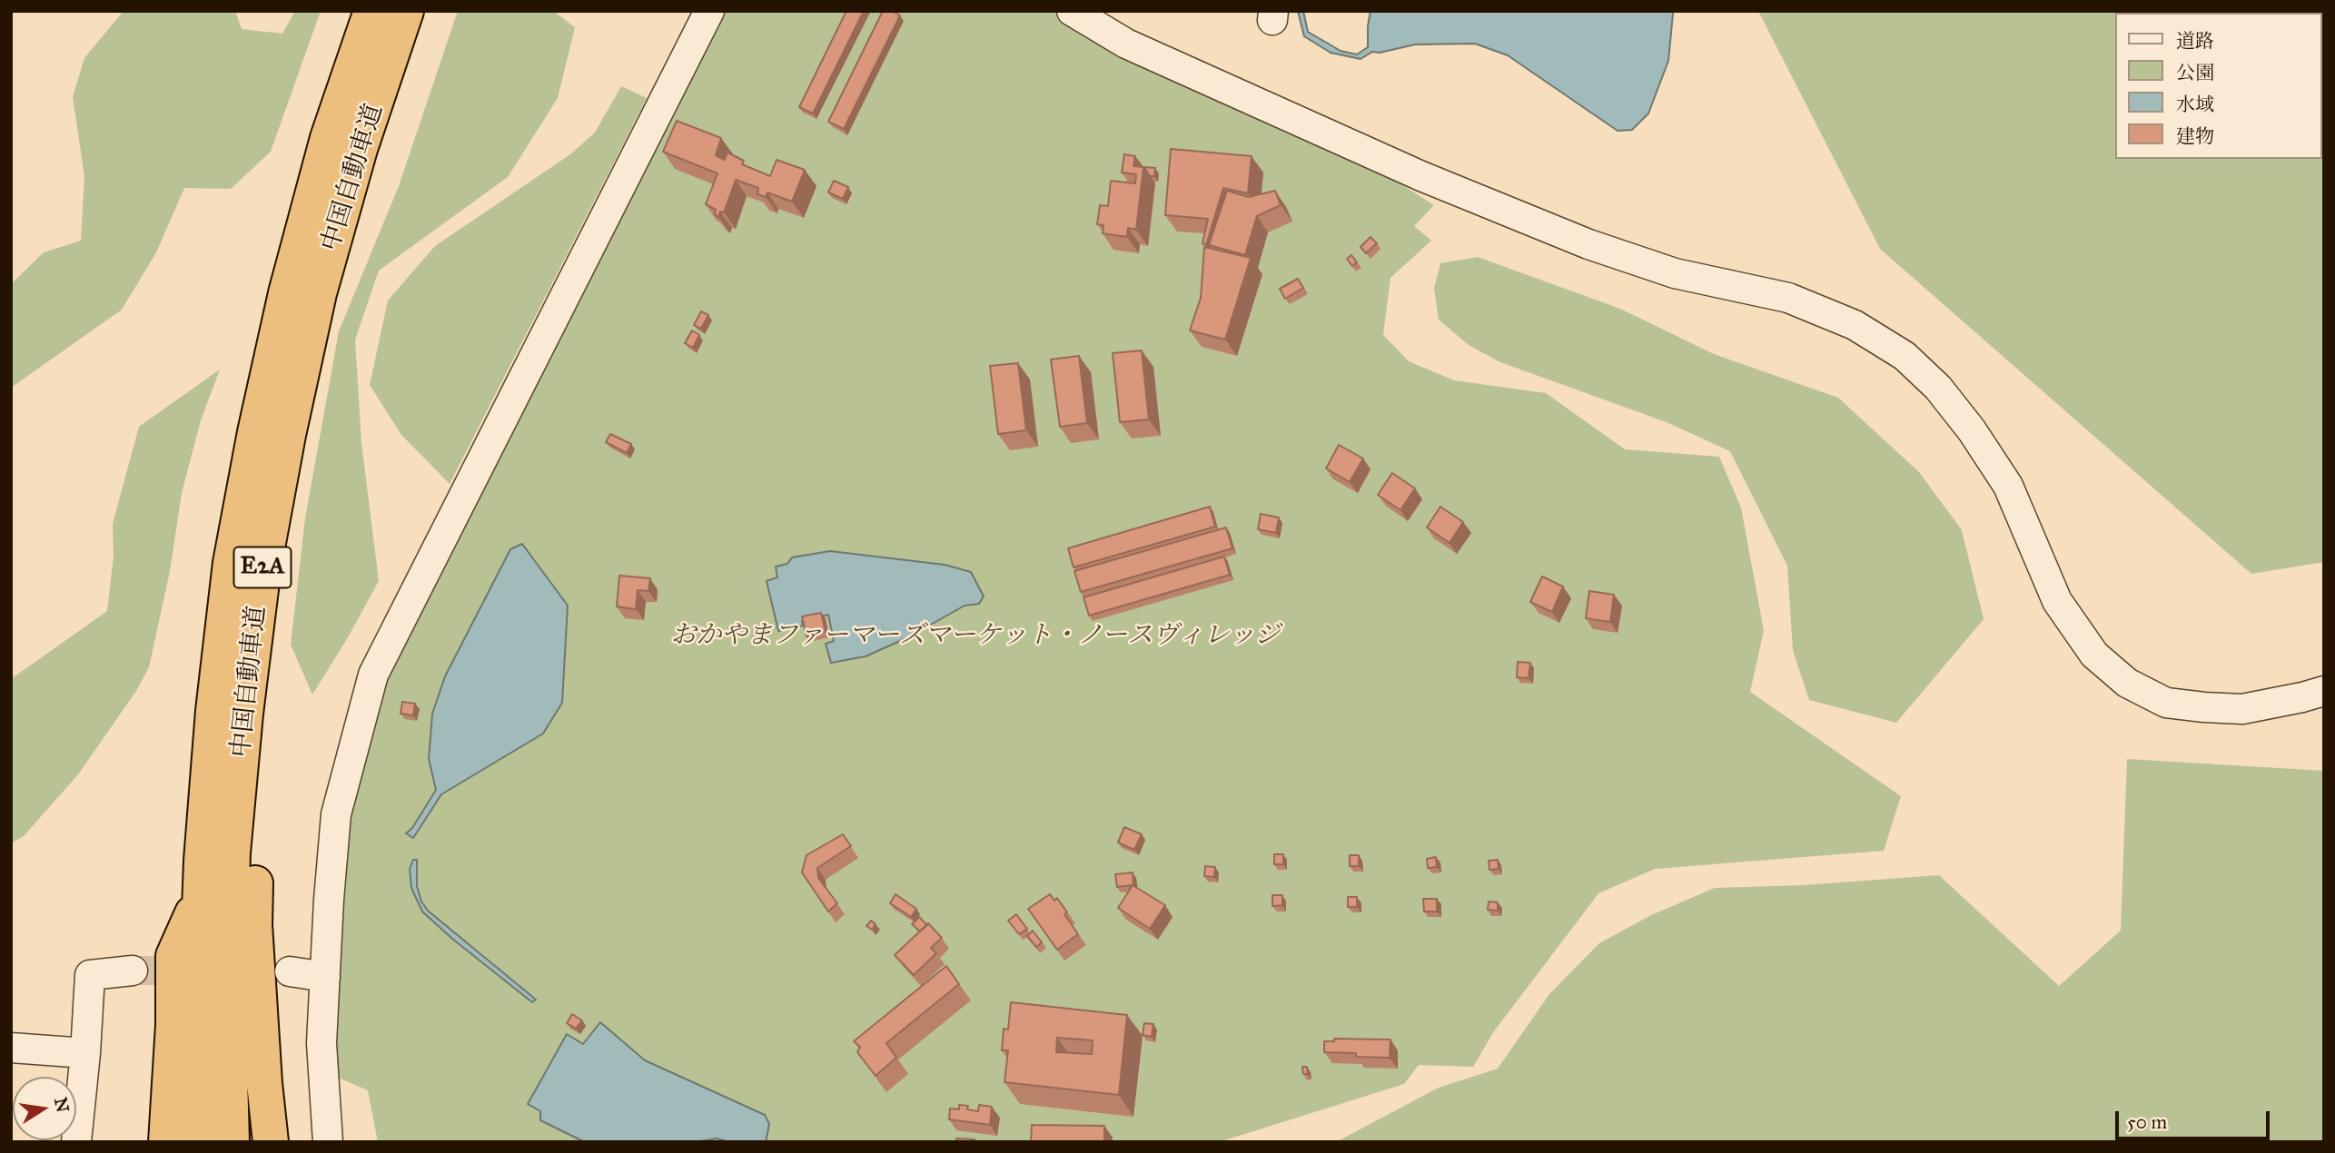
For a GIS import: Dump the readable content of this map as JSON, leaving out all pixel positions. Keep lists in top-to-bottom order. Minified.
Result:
{"streets":{"highway":["中国自動車道","E2A"]},"parks":["おかやまファーマーズマーケット・ノースヴィレッジ"],"legend":["道路","公園","水域","建物"],"scale_bar":"50 m","north":"right"}
